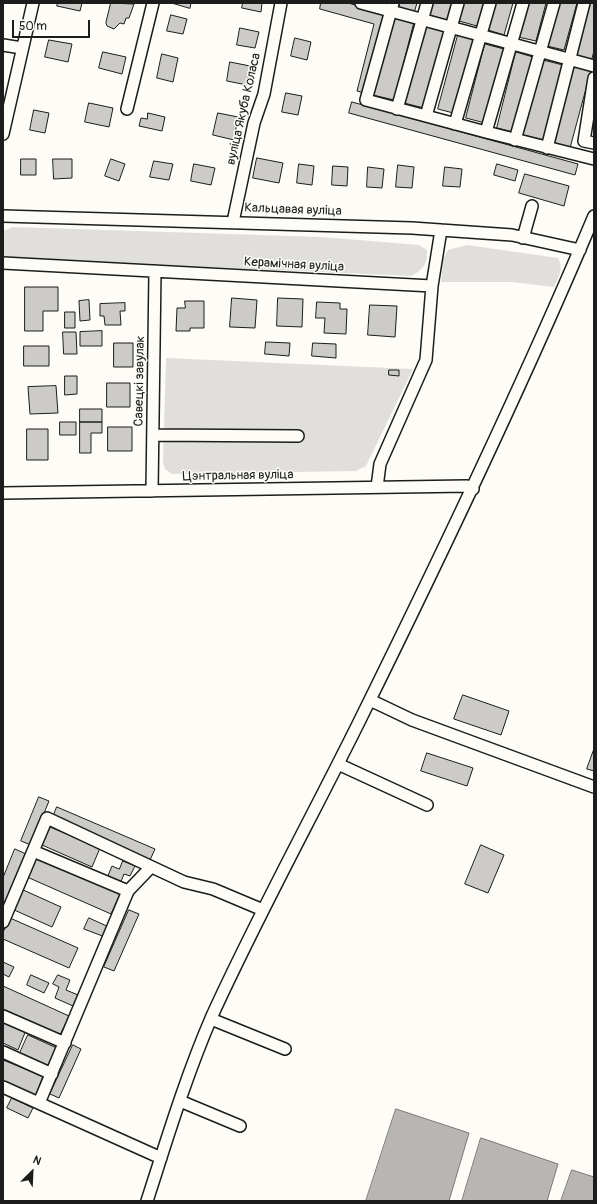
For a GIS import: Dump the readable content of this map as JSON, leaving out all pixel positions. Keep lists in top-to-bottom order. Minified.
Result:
{"streets":{"street":["вуліца Якуба Коласа","Кальцавая вуліца","Керамічная вуліца","Савецкі завулак","Цэнтральная вуліца"]},"crossings":[["вуліца Якуба Коласа","Кальцавая вуліца"],["Керамічная вуліца","Савецкі завулак"],["Савецкі завулак","Цэнтральная вуліца"]],"scale_bar":"50 m","north":"top right"}
